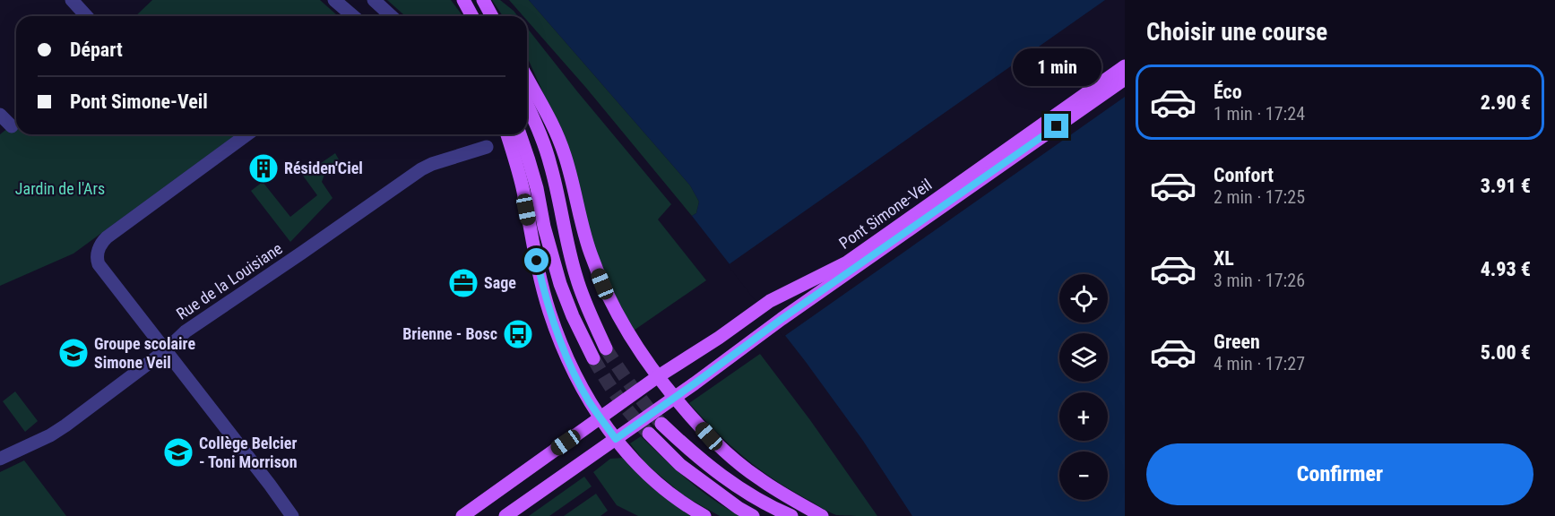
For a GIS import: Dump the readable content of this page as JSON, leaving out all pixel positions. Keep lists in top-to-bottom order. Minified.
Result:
{"streets":{"main road":["Pont Simone-Veil"],"street":["Rue de la Louisiane"]},"parks":["Jardin de l'Ars"],"places":{"building":["Résiden'Ciel"],"office":["Sage"],"bus stop":["Brienne - Bosc"],"school or university":["Groupe scolaire Simone Veil","Collège Belcier - Toni Morrison"]},"page":{"heading":"Choisir une course","banner":["Départ","Pont Simone-Veil"],"bubble":"1 min","list":[{"name":"Éco","note":"1 min · 17:24","value":"2.90 €"},{"name":"Confort","note":"2 min · 17:25","value":"3.91 €"},{"name":"XL","note":"3 min · 17:26","value":"4.93 €"},{"name":"Green","note":"4 min · 17:27","value":"5.00 €"}],"map_buttons":["+","−"],"buttons":"Confirmer"}}
